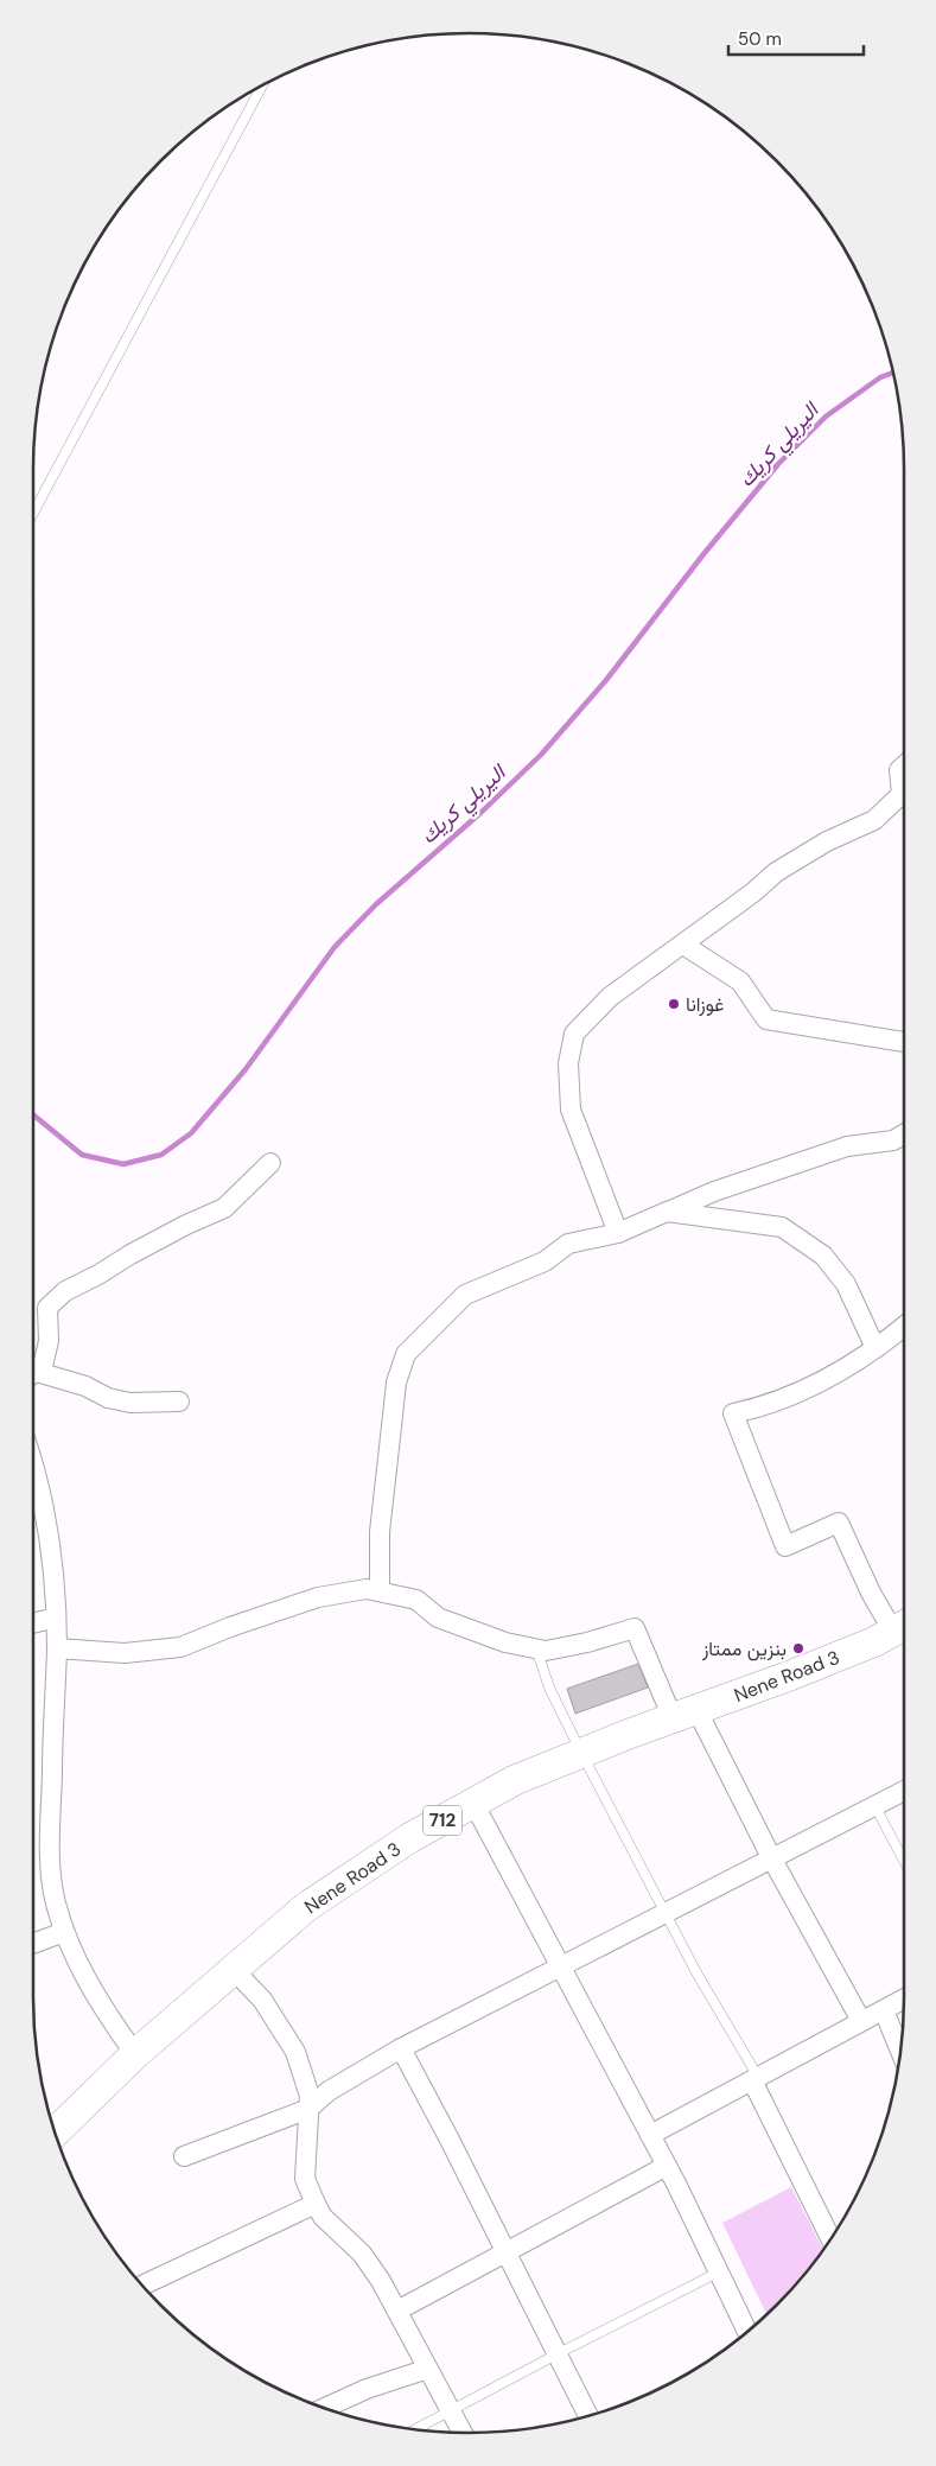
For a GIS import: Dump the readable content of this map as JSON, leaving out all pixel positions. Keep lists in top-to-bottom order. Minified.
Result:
{"streets":{"main road":["Nene Road 3","712"]},"water":["اليريلي كريك"],"places":["غوزانا","بنزين ممتاز"],"scale_bar":"50 m"}
